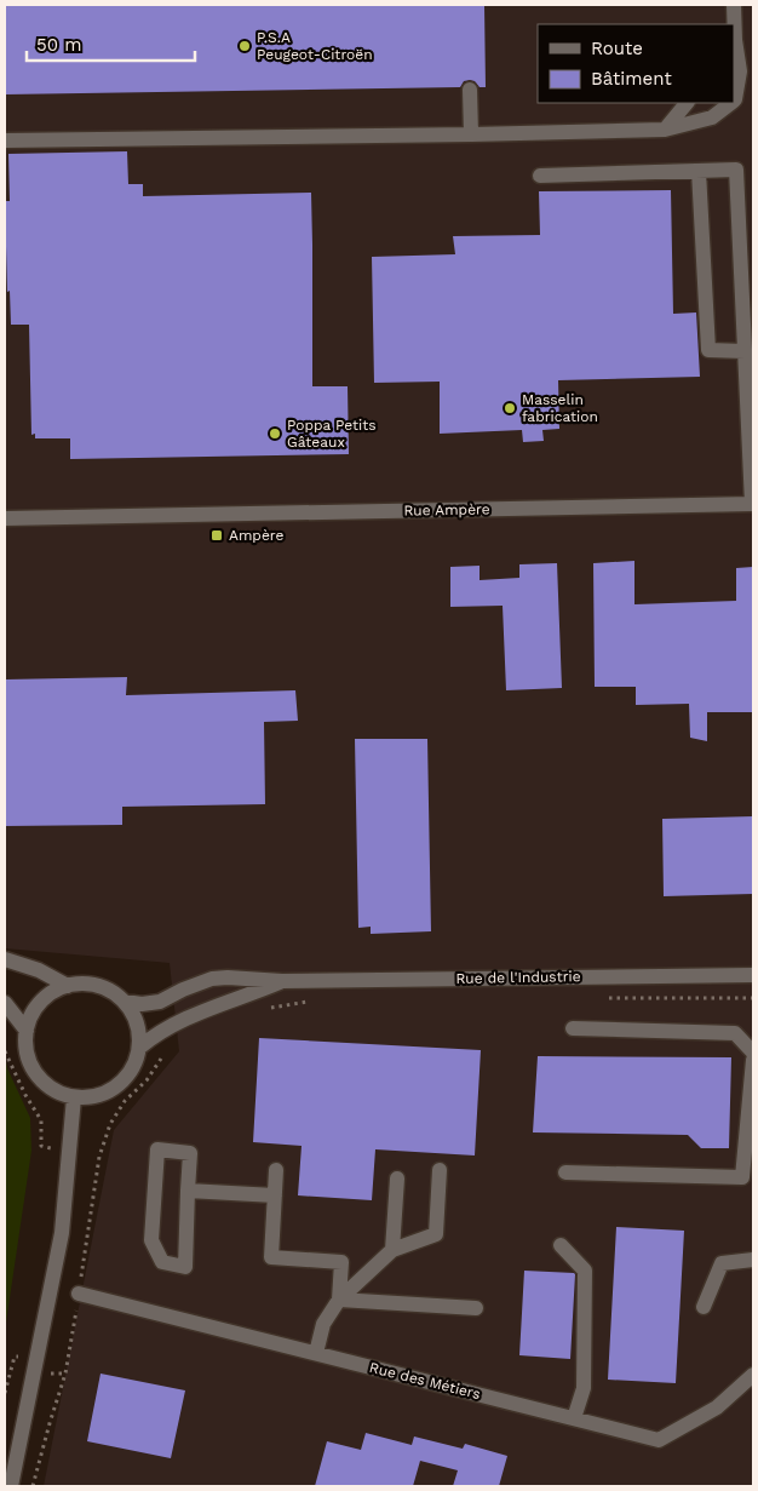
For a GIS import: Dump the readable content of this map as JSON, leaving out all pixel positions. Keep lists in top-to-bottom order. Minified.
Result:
{"streets":{"street":["Rue Ampère","Rue de l'Industrie","Rue des Métiers"]},"places":{"other":["P.S.A Peugeot-Citroën","Masselin fabrication","Poppa Petits Gâteaux"],"transit":["Ampère"]},"legend":["Route","Bâtiment"],"scale_bar":"50 m"}
